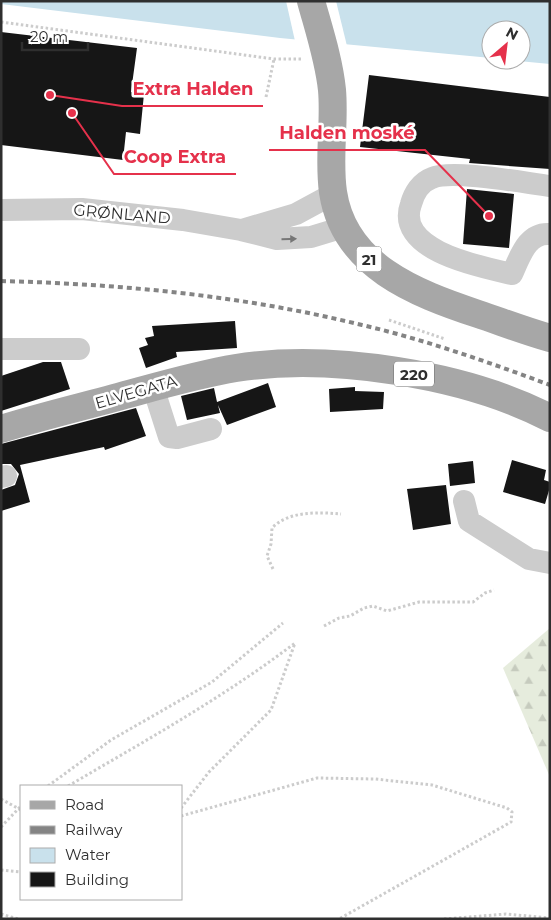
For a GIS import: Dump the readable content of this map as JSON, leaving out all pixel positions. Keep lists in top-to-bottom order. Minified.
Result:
{"streets":{"main road":["21","220","ELVEGATA"],"street":["GRØNLAND"]},"crossings":[["GRØNLAND","21"]],"places":["Extra Halden","Coop Extra","Halden moské"],"legend":["Road","Railway","Water","Building"],"scale_bar":"20 m","north":"top right"}
